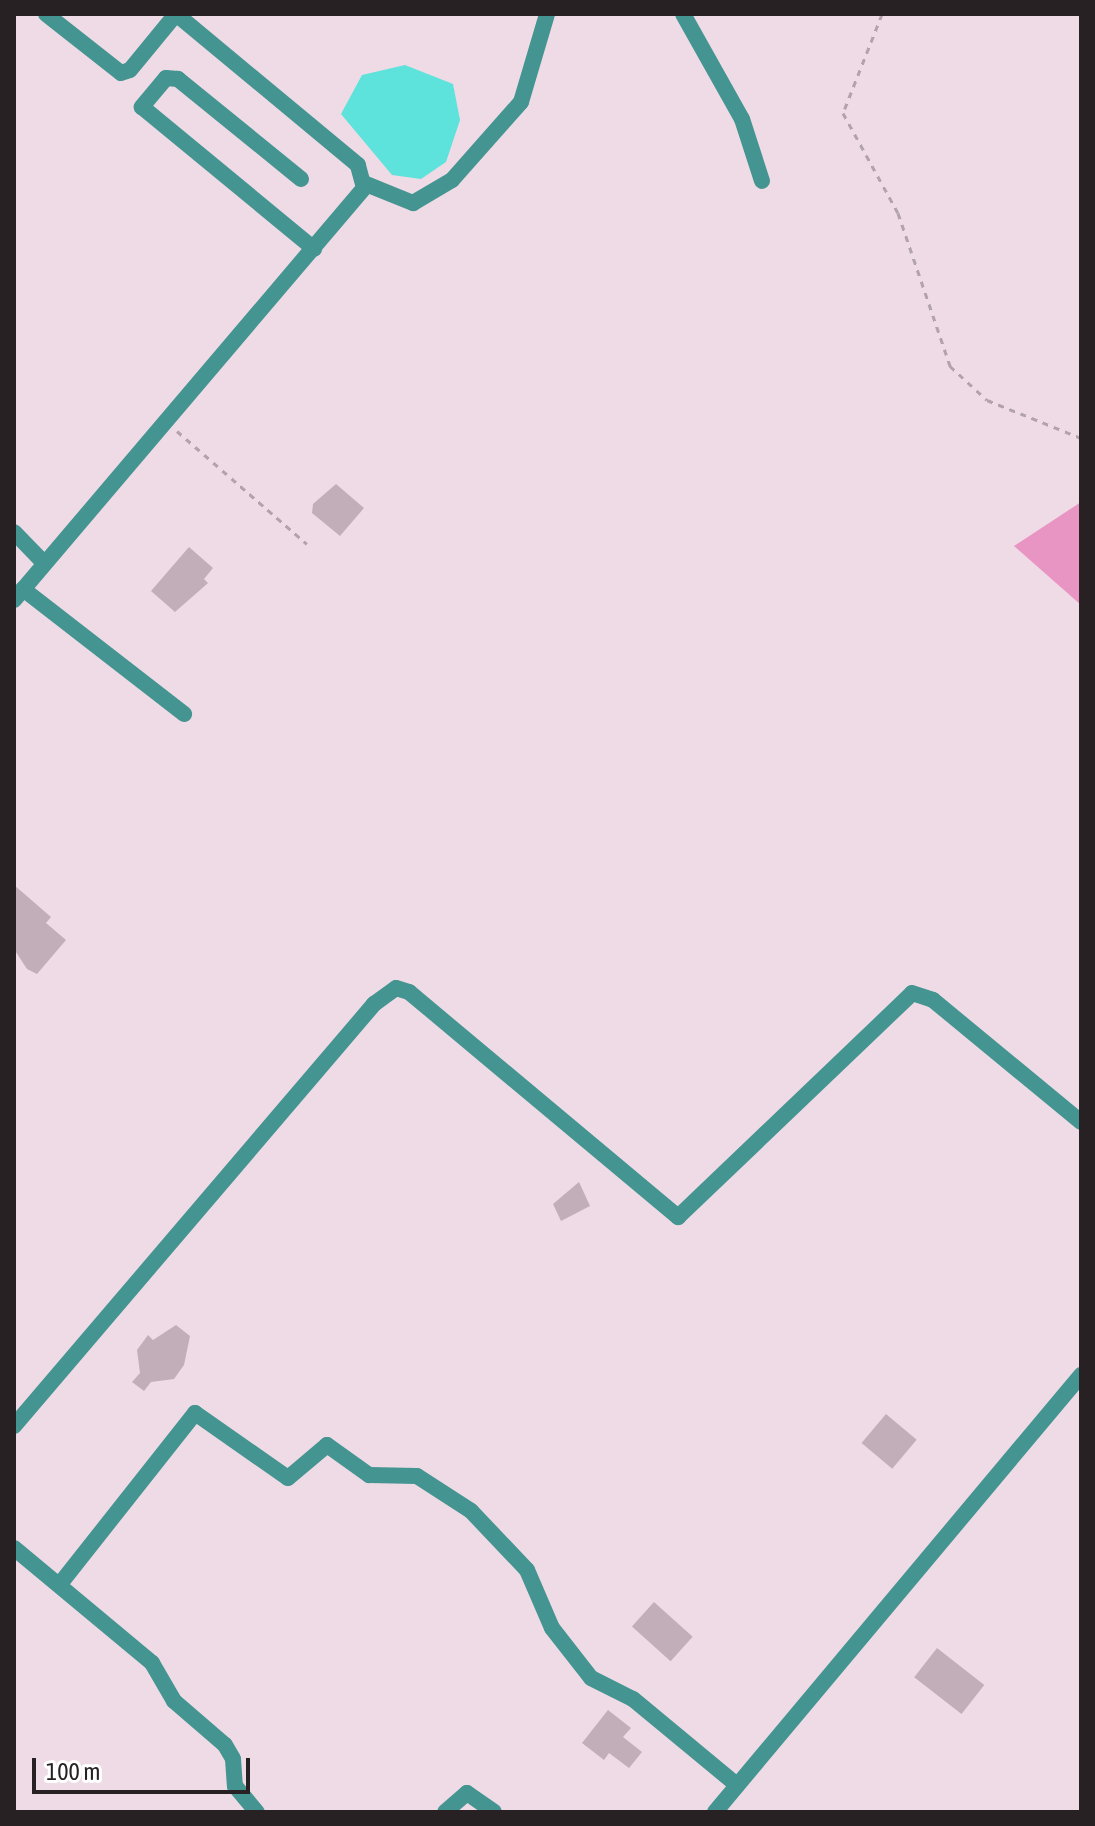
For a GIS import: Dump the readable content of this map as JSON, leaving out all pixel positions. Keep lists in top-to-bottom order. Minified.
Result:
{"scale_bar":"100 m"}
